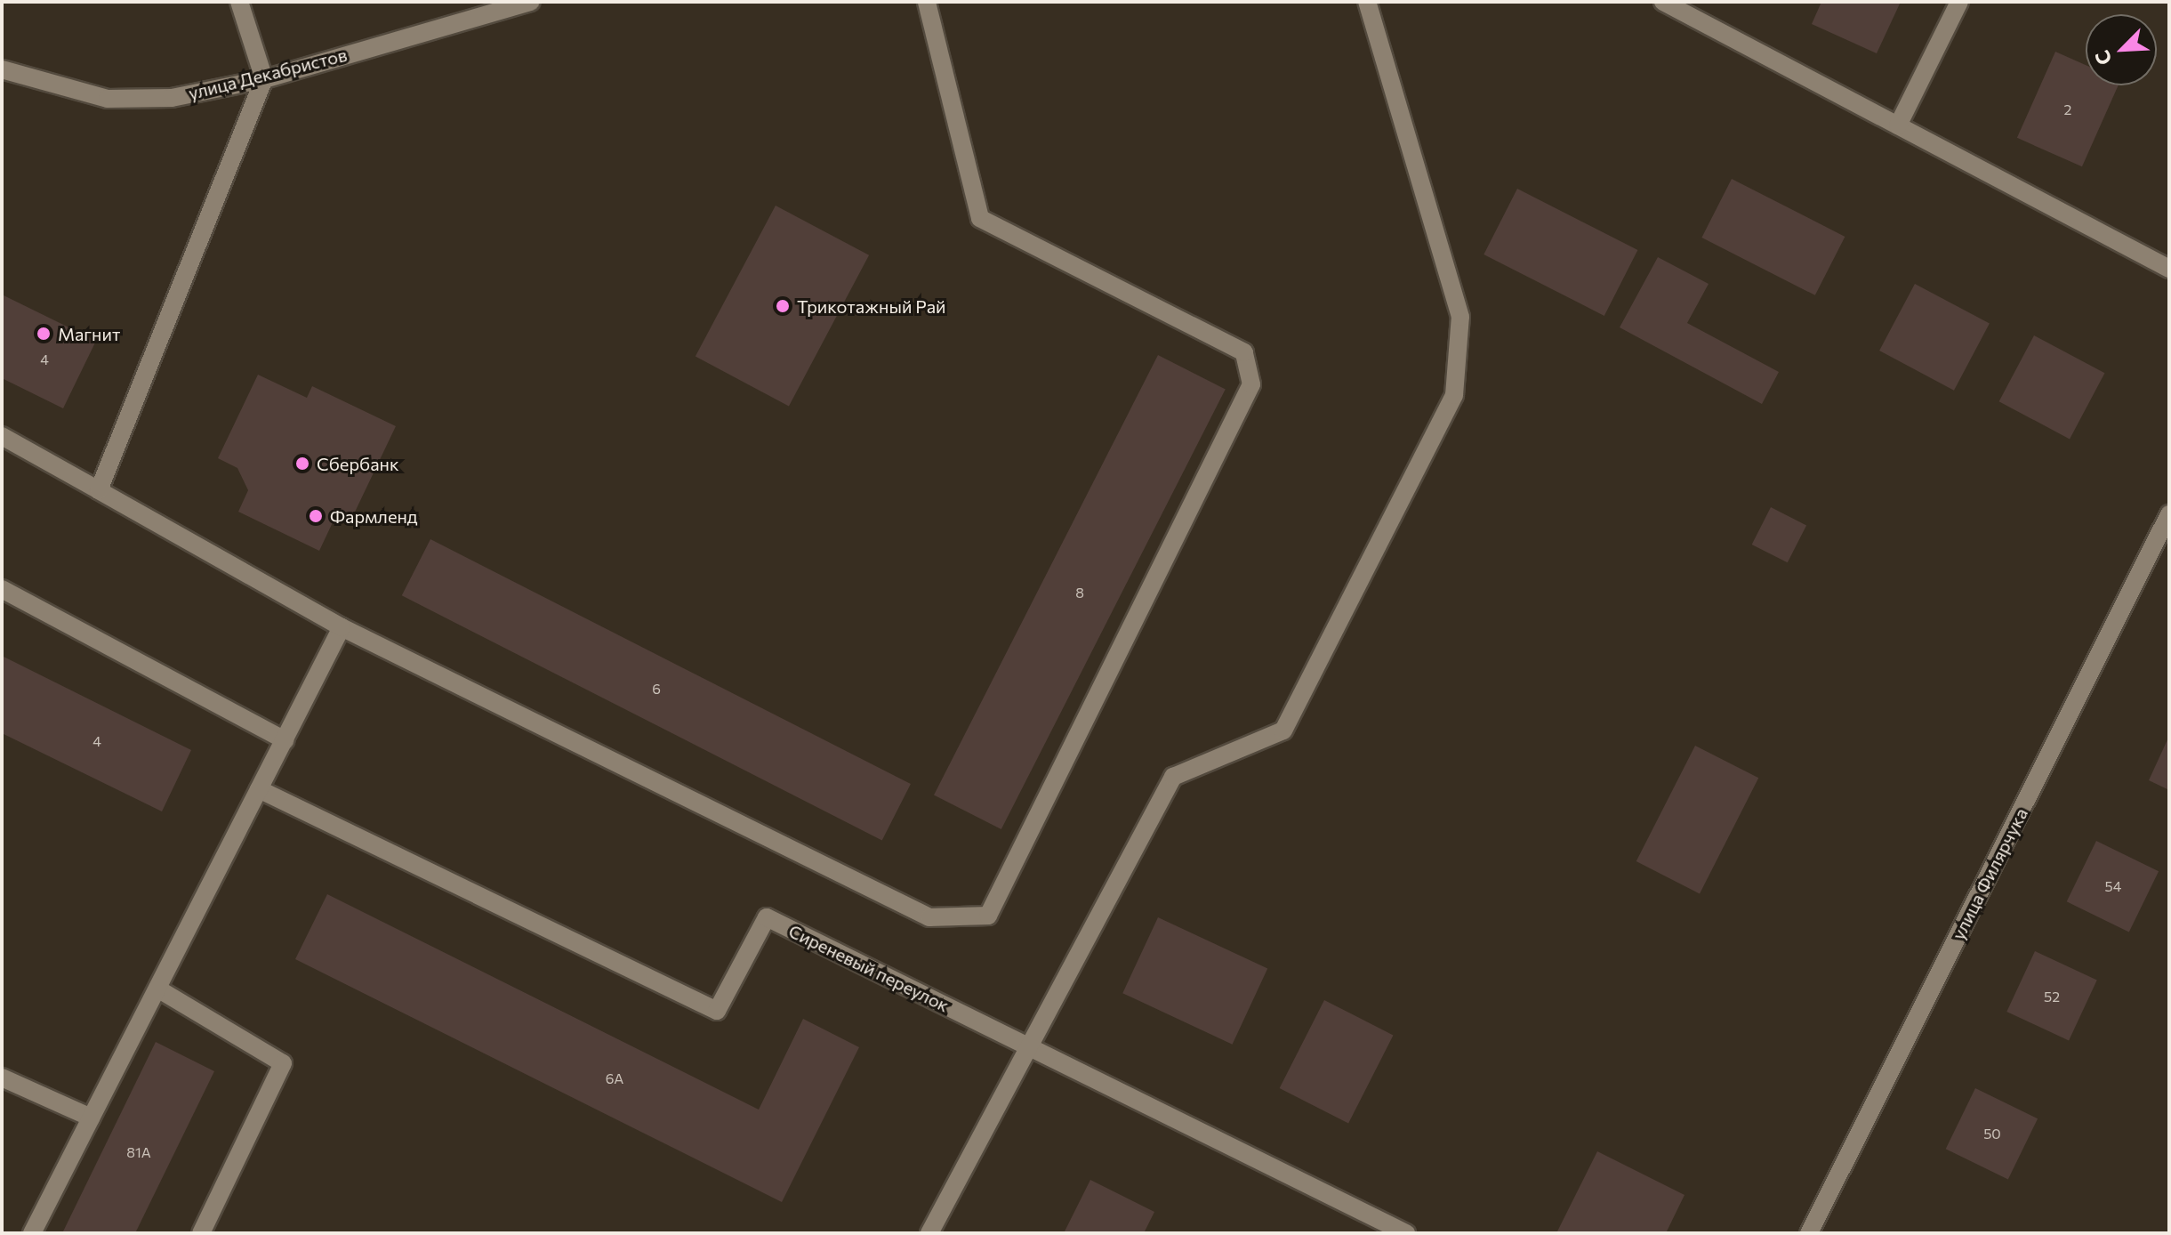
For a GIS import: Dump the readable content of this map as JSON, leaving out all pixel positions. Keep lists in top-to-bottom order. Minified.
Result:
{"streets":{"street":["улица Декабристов","улица Филярчука","Сиреневый переулок"]},"places":["Трикотажный Рай","Магнит","Сбербанк","Фармленд"],"house_numbers":["2","4","8","6","4","54","52","6А","50","81А"],"north":"bottom left"}
